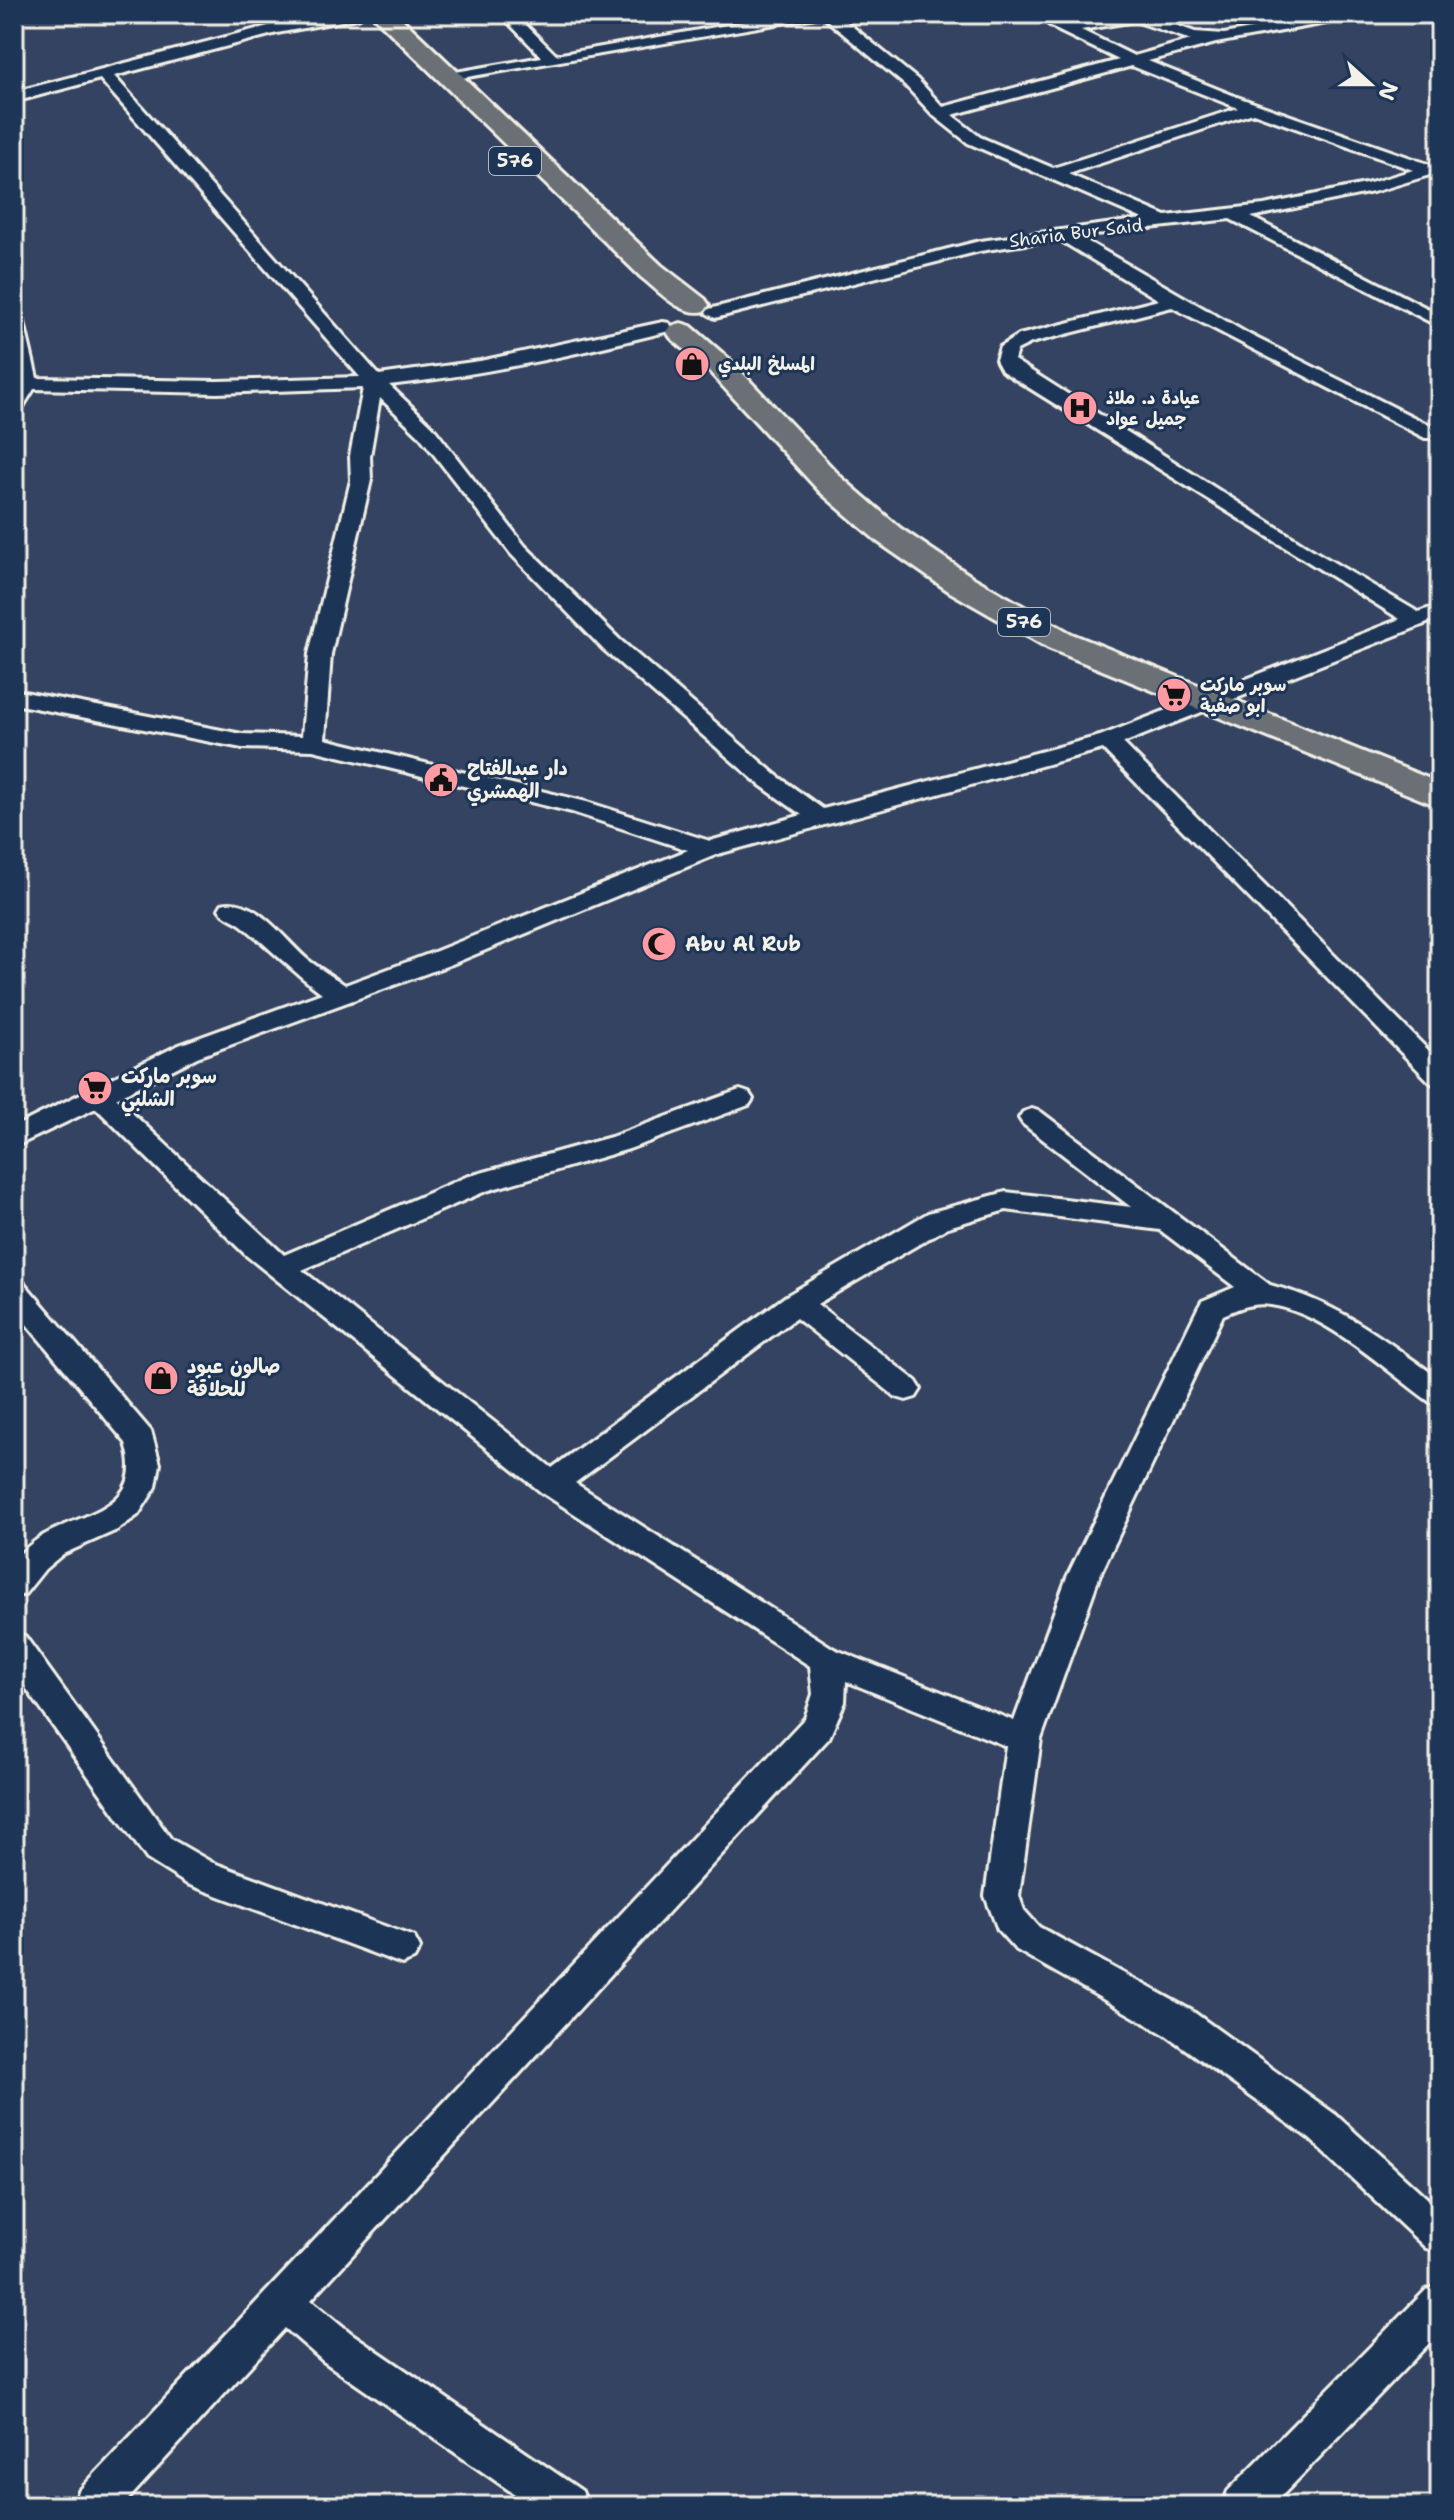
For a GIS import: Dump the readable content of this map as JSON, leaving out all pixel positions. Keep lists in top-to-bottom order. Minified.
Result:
{"streets":{"main road":["576"],"street":["Sharia Bur Said"]},"crossings":[["576","Sharia Bur Said"]],"places":{"shop":["المسلخ البلدي","صالون عبود للحلاقة"],"hospital":["عيادة د. ملاذ جميل عواد"],"supermarket":["سوبر ماركت ابو صفية","سوبر ماركت الشلبي"],"public building":["دار عبدالفتاح الهمشري"],"mosque":["Abu Al Rub"]},"north":"right"}
